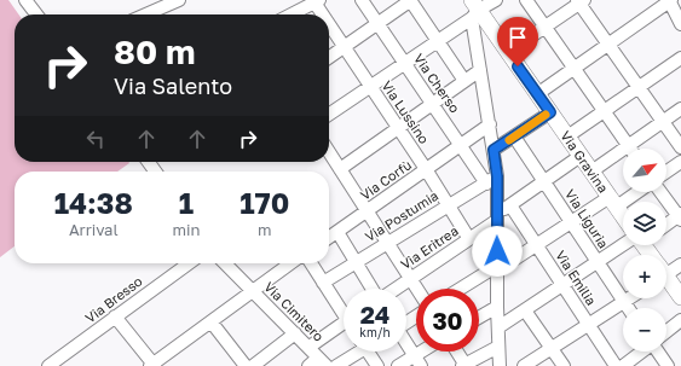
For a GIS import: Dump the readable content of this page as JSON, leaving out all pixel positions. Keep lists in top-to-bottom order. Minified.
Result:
{"streets":{"main road":["Via Gravina"],"street":["Via Cherso","Via Lussino","Via Corfù","Via Postumia","Via Liguria","Via Eritrea","Via Emilia","Via Bresso","Via Cimitero"]},"crossings":[["Via Cherso","Via Corfù"],["Via Cherso","Via Postumia"],["Via Lussino","Via Corfù"],["Via Lussino","Via Postumia"],["Via Lussino","Via Eritrea"],["Via Gravina","Via Eritrea"],["Via Liguria","Via Eritrea"],["Via Eritrea","Via Emilia"]],"north":"top right","page":{"turn":["80 m","Via Salento"],"map_buttons":["+","−"],"eta":["14:38","Arrival","1","min","170","m"],"speed":"24 km/h","limit":"30"}}
